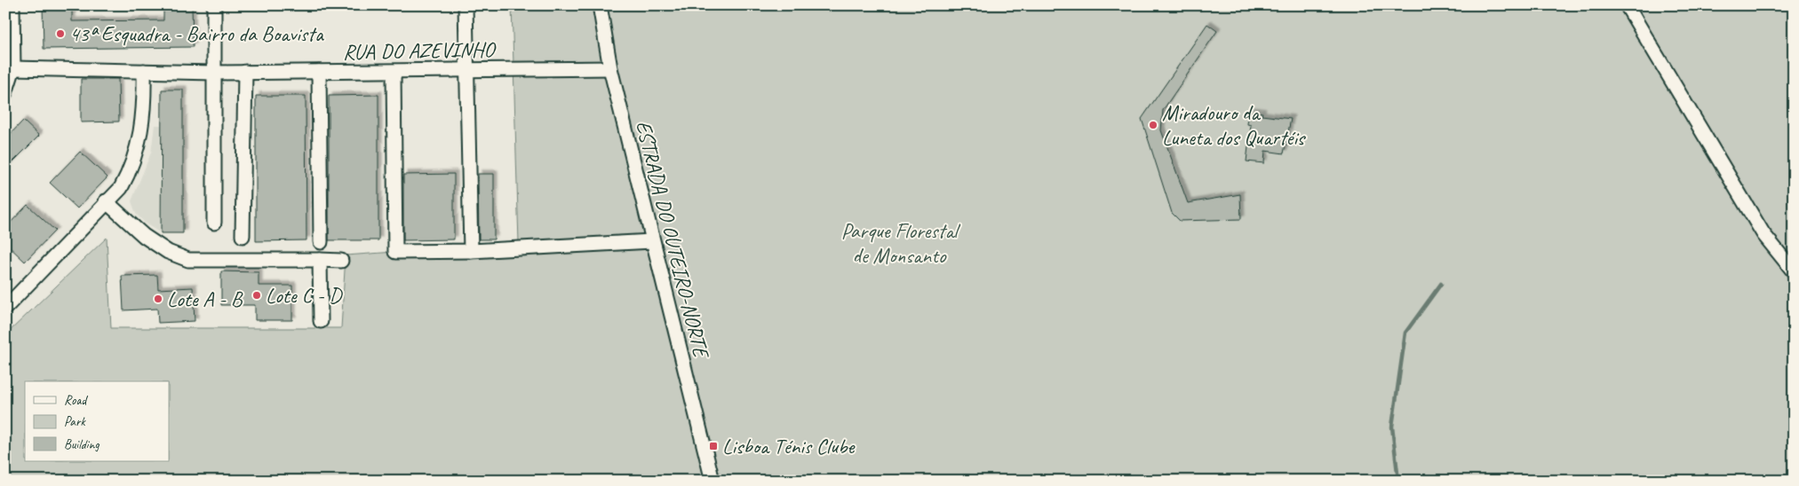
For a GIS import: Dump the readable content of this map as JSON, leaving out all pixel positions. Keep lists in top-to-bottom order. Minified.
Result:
{"streets":{"street":["RUA DO AZEVINHO","ESTRADA DO OUTEIRO-NORTE"]},"crossings":[["RUA DO AZEVINHO","ESTRADA DO OUTEIRO-NORTE"]],"parks":["Parque Florestal de Monsanto"],"places":{"other":["43ª Esquadra - Bairro da Boavista","Miradouro da Luneta dos Quartéis","Lote C - D","Lote A - B"],"transit":["Lisboa Ténis Clube"]},"legend":["Road","Park","Building"]}
